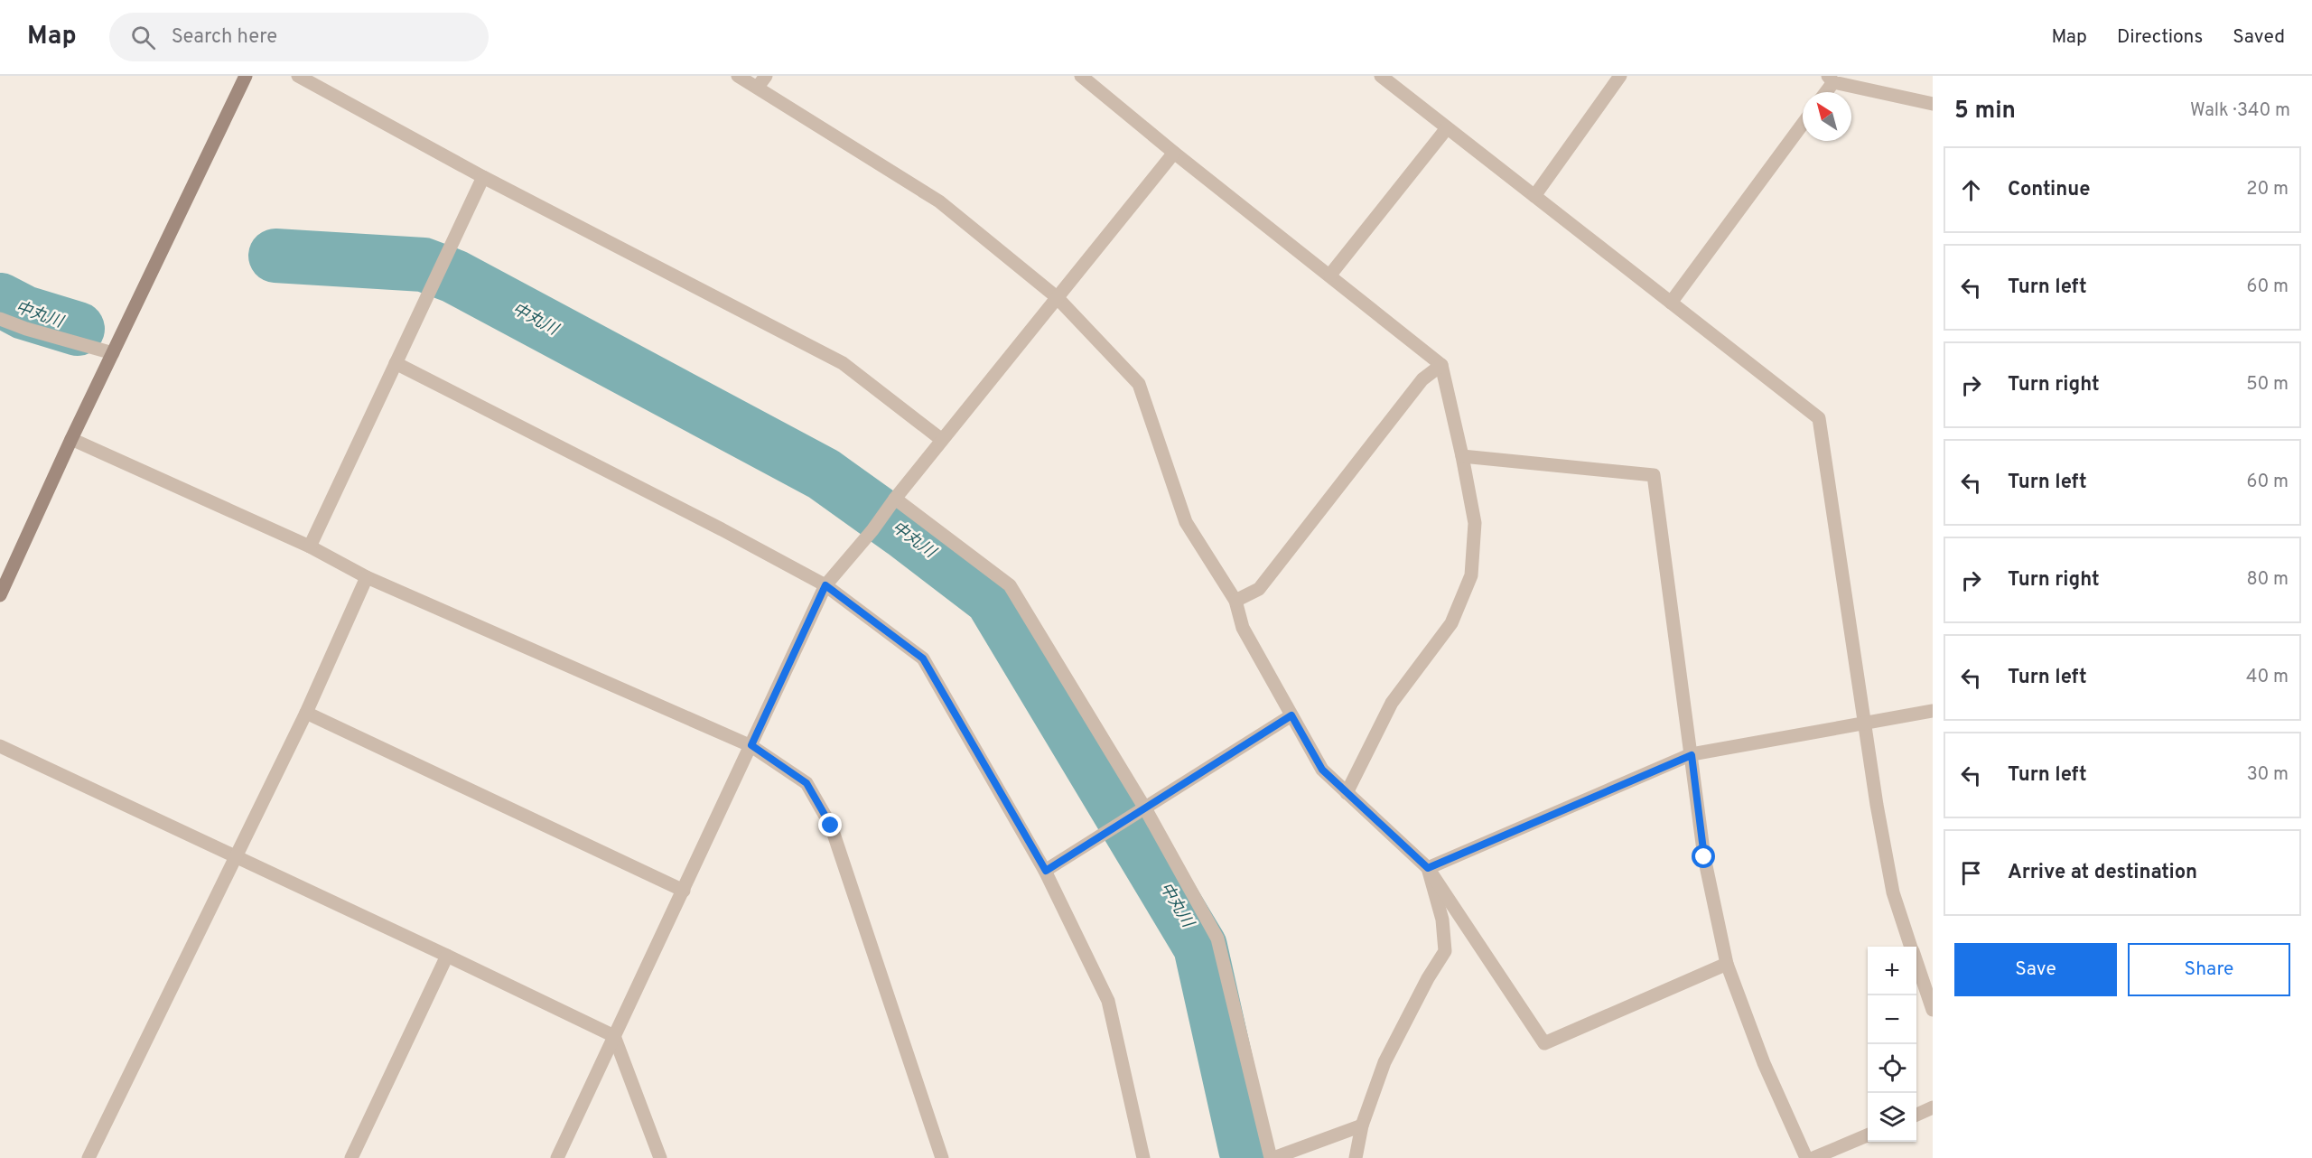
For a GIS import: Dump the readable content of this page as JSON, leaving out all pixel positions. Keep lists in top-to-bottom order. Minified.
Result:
{"water":["中丸川"],"north":"top left","page":{"header":"Map","search":"Search here","nav":["Map","Directions","Saved"],"heading":["5 min","Walk · 340 m"],"list":[["Continue","20 m"],["Turn left","60 m"],["Turn right","50 m"],["Turn left","60 m"],["Turn right","80 m"],["Turn left","40 m"],["Turn left","30 m"],"Arrive at destination"],"buttons":["Save","Share"],"map_buttons":["+","−"]}}
